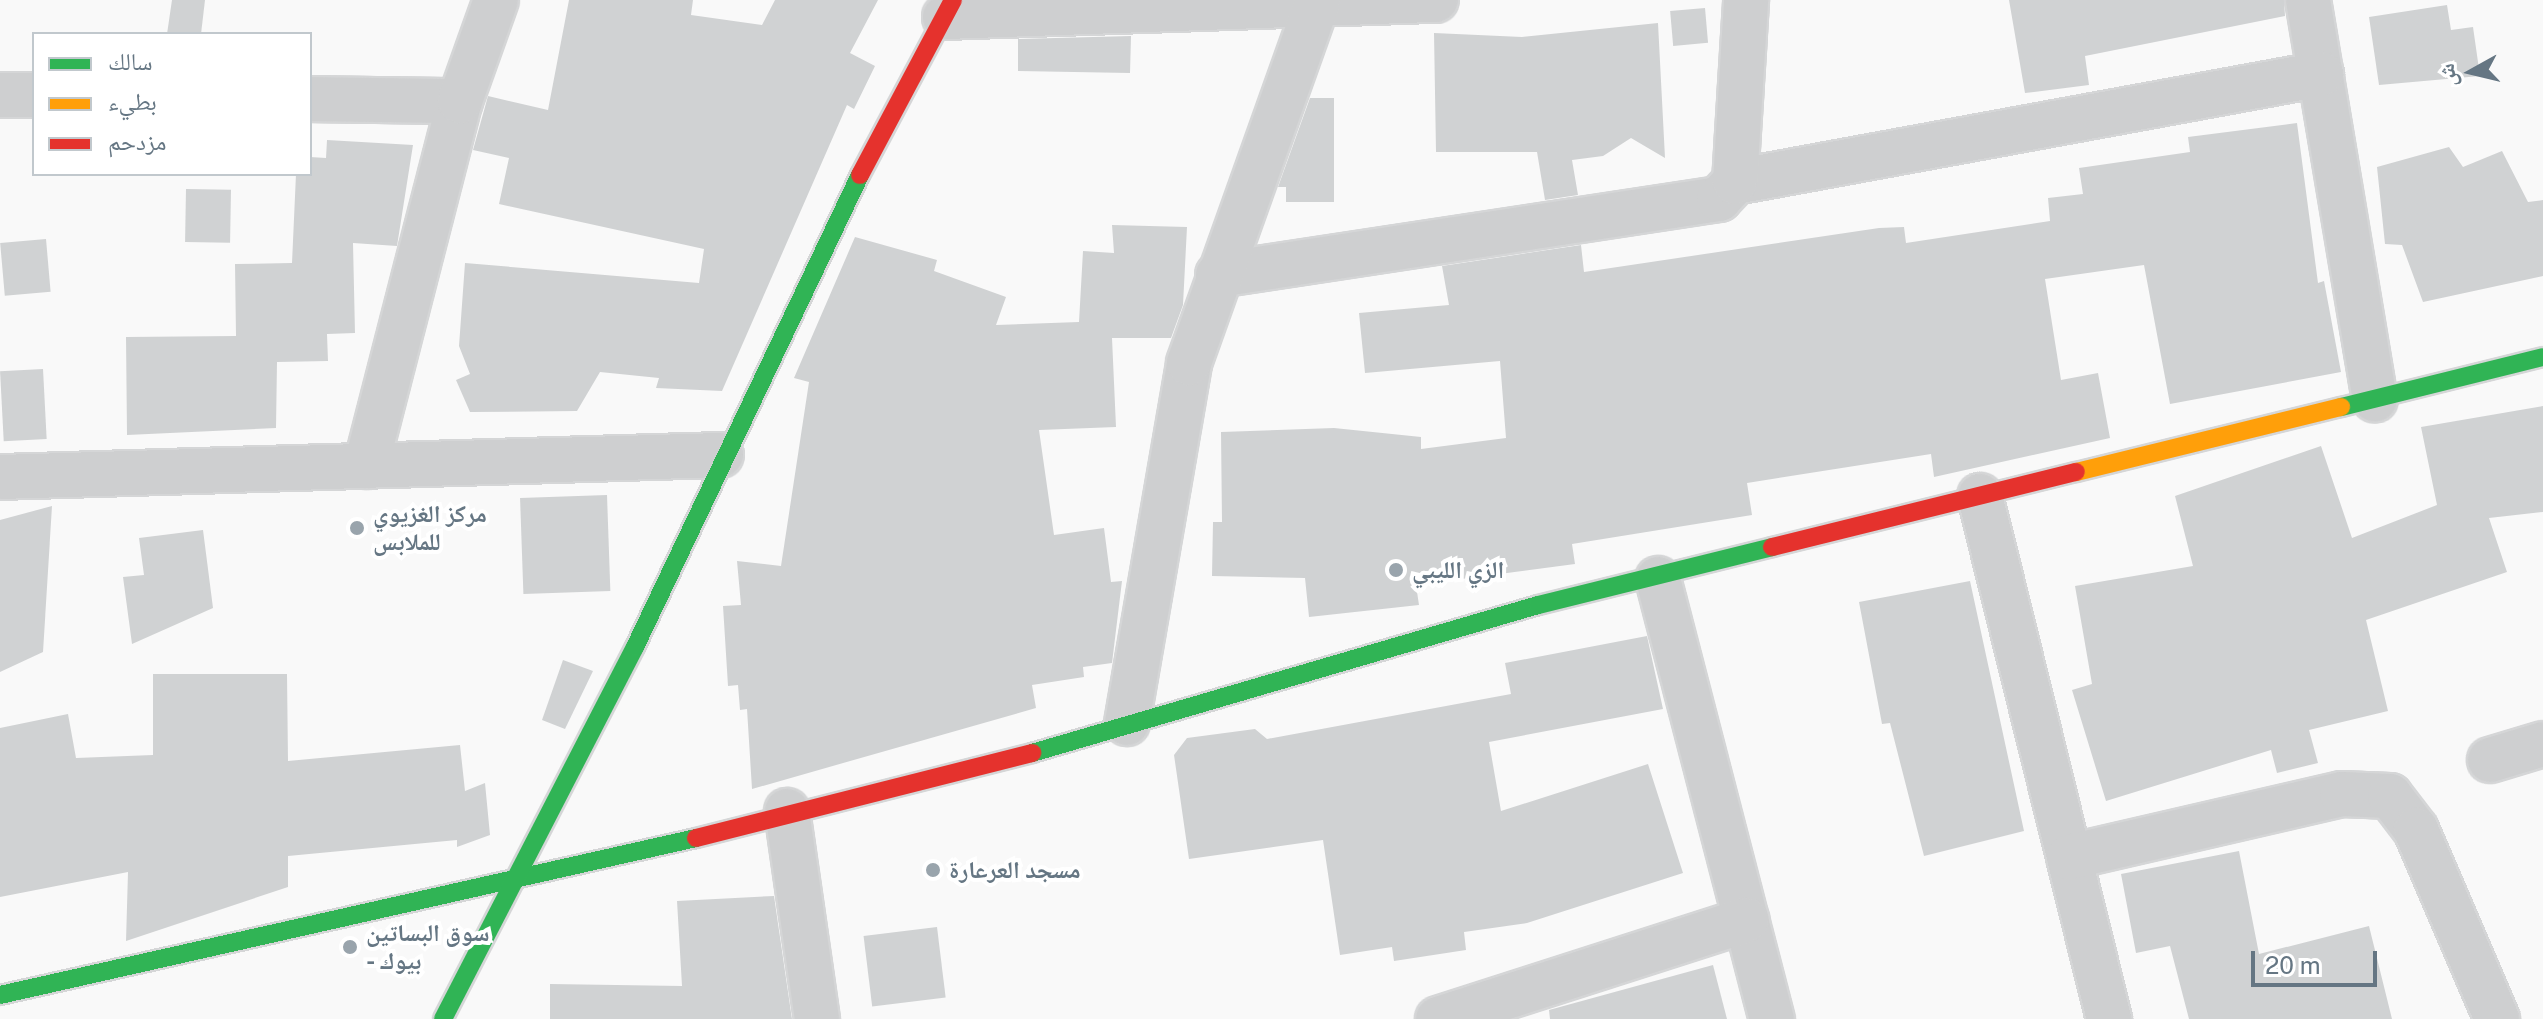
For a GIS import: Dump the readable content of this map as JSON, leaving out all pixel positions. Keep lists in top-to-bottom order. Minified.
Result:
{"places":["مركز الغزيوي للملابس","الزي الليبي","مسجد العرعارة","سوق البساتين - بيوك"],"legend":["سالك","بطيء","مزدحم"],"scale_bar":"20 m","north":"left"}
